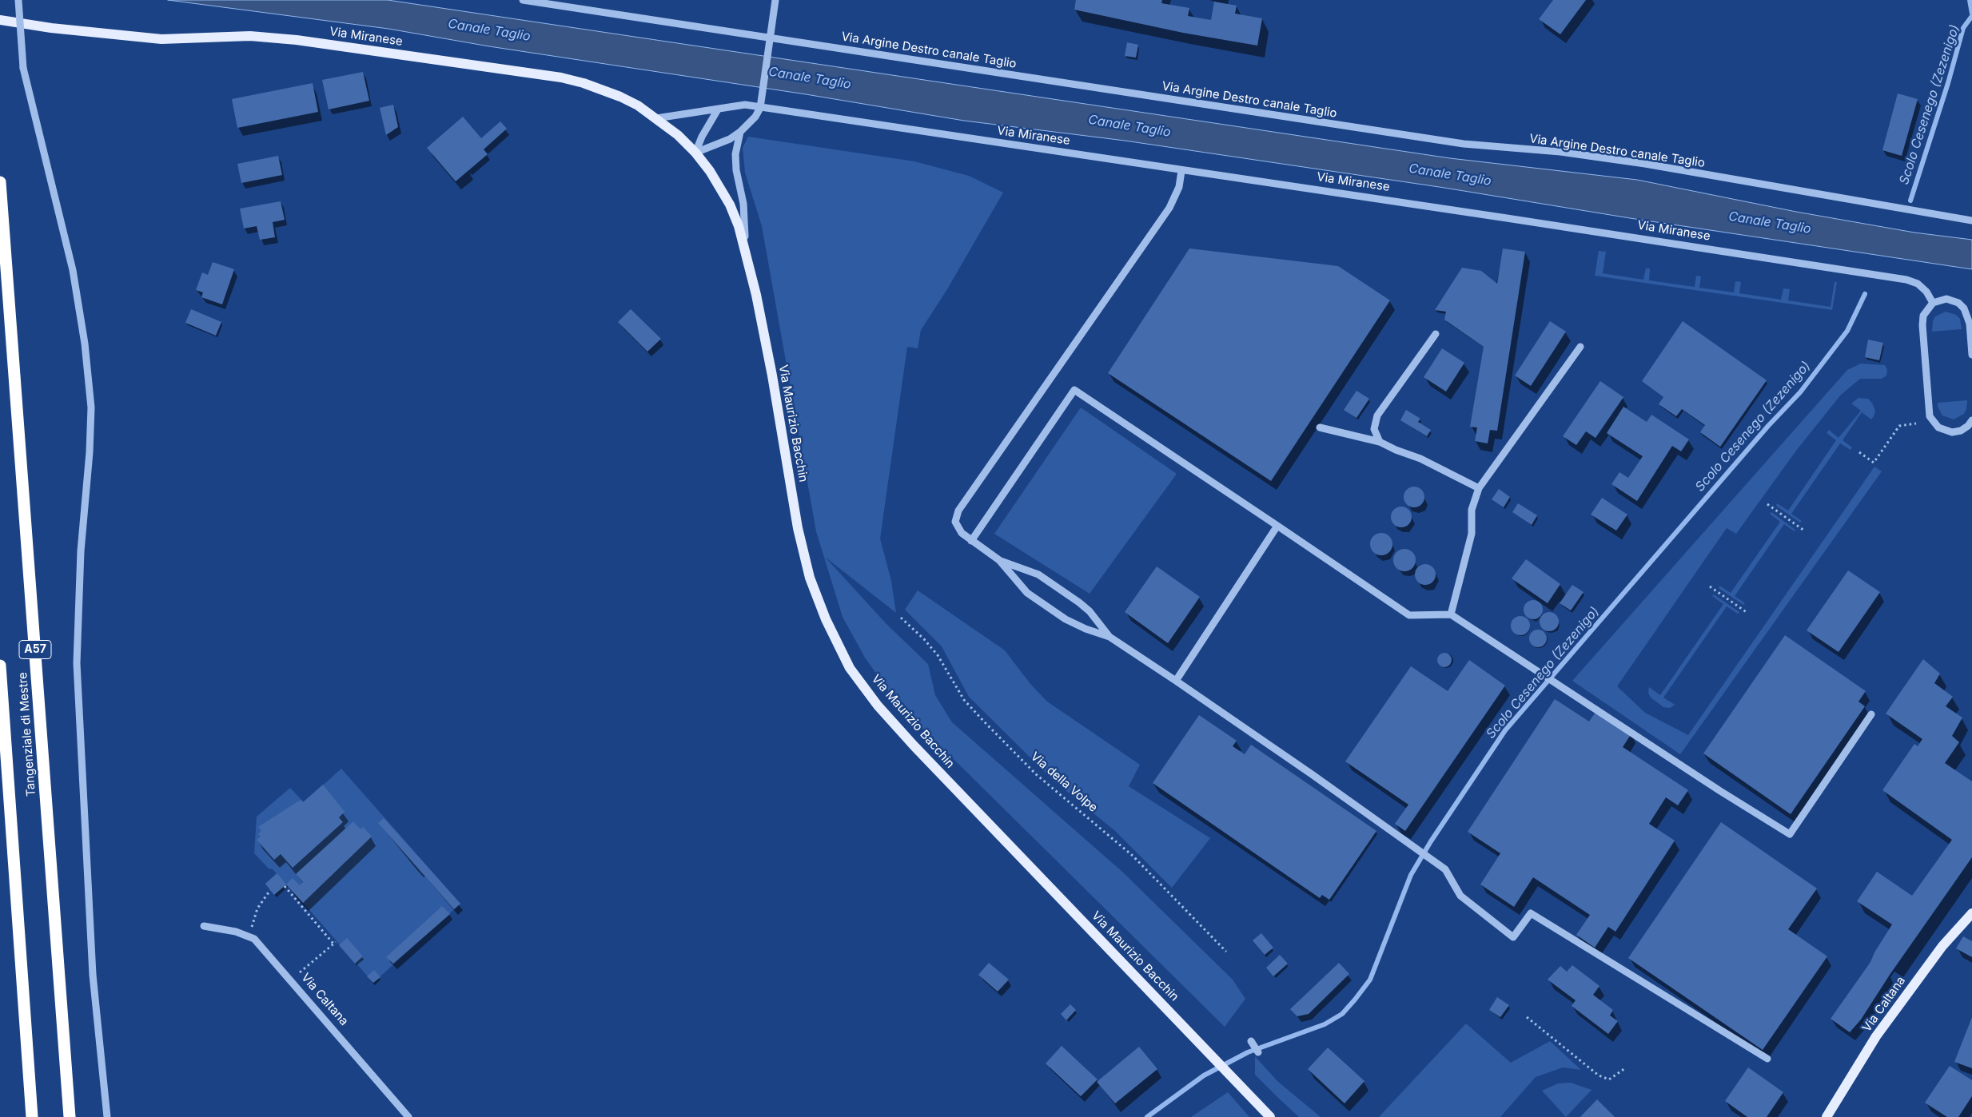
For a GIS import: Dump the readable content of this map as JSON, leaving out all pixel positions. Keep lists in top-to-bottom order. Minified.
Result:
{"streets":{"highway":["A57","Tangenziale di Mestre"],"main road":["Via Miranese","Via Maurizio Bacchin","Via Caltana"],"street":["Via Argine Destro canale Taglio"],"path":["Via della Volpe"]},"crossings":[["Via Miranese","Via Maurizio Bacchin"]],"water":["Canale Taglio","Scolo Cesenego (Zezenigo)"]}
